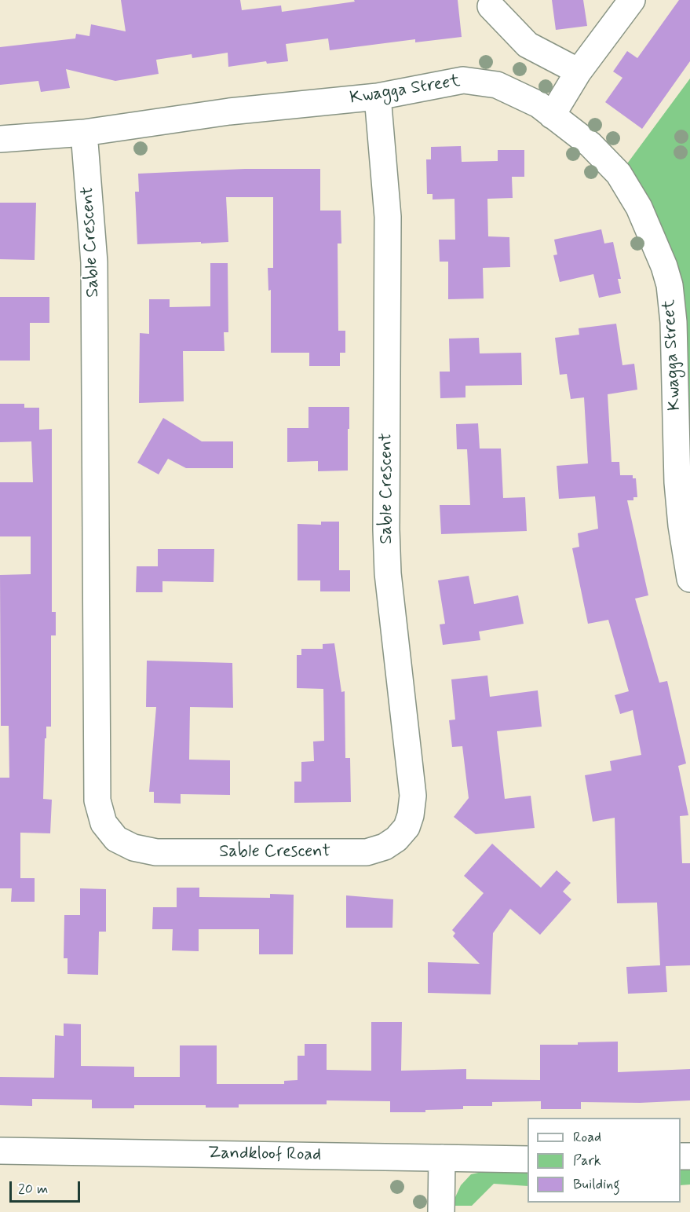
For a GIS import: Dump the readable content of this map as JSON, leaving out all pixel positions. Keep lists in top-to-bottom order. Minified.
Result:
{"streets":{"street":["Kwagga Street","Sable Crescent","Zandkloof Road"]},"crossings":[["Kwagga Street","Sable Crescent"]],"legend":["Road","Park","Building"],"scale_bar":"20 m"}
